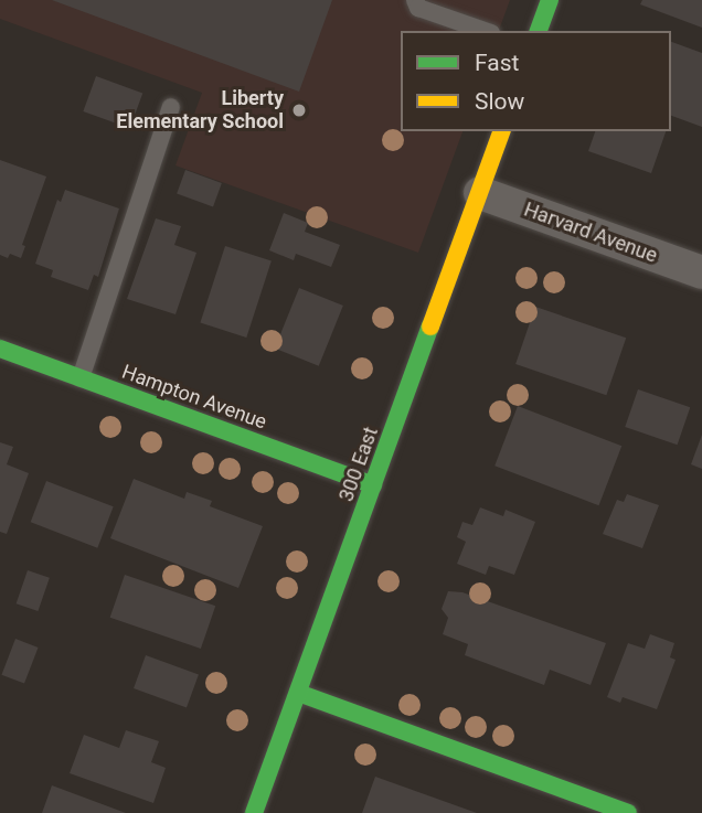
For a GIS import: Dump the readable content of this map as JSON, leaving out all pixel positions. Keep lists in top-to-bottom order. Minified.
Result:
{"streets":{"street":["Harvard Avenue","Hampton Avenue","300 East"]},"crossings":[["Harvard Avenue","300 East"],["Hampton Avenue","300 East"]],"places":["Liberty Elementary School"],"legend":["Fast","Slow"]}
